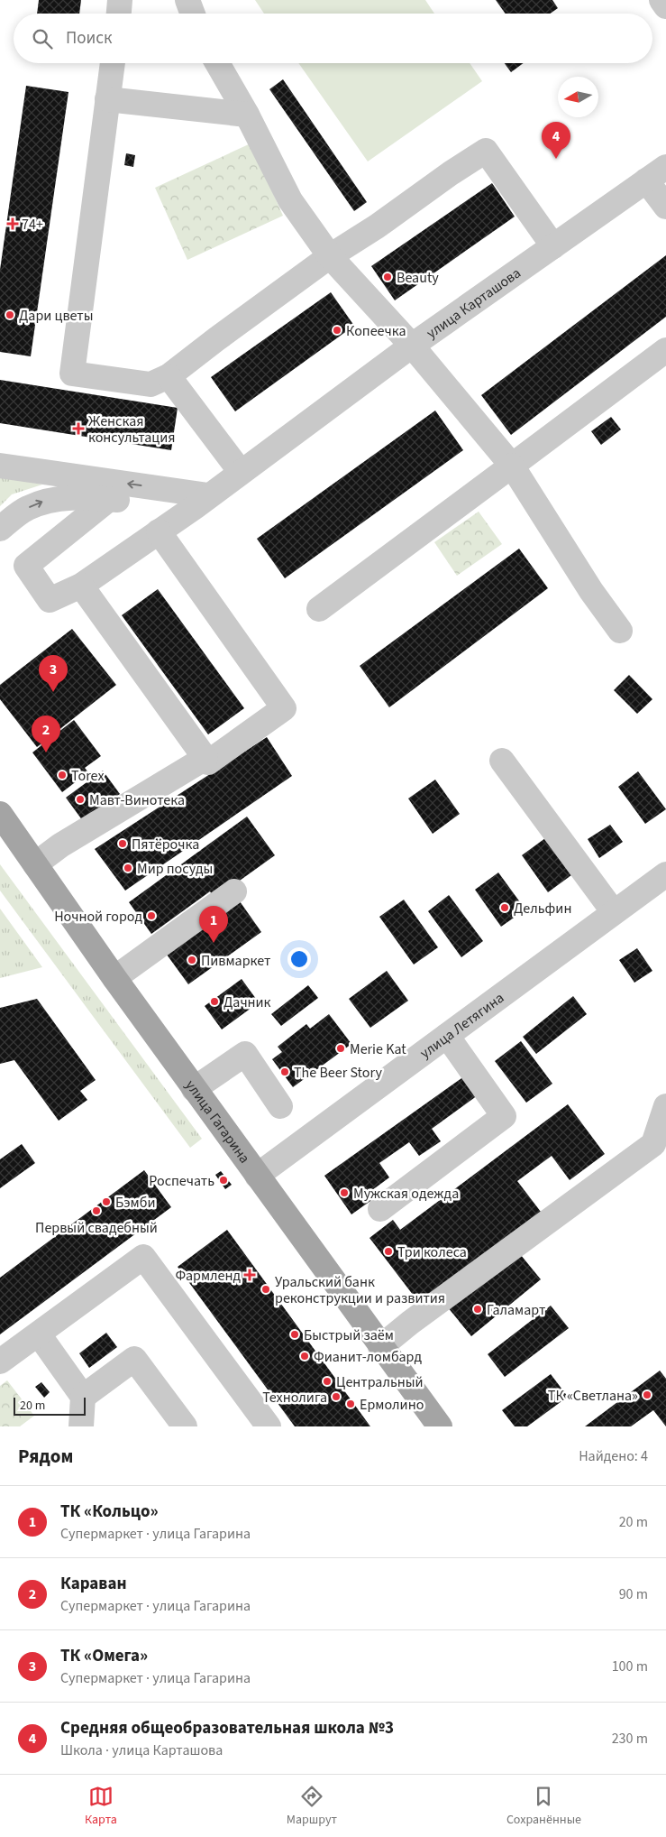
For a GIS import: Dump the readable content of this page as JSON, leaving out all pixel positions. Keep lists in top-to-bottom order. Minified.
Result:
{"streets":{"main road":["улица Гагарина"],"street":["улица Карташова","улица Летягина"]},"crossings":[["улица Летягина","улица Гагарина"]],"places":{"health":["74+","Женская консультация","Фармленд"],"other":["Beauty","Дари цветы","Копеечка","Torex","Мавт-Винотека","Пятёрочка","Мир посуды","Дельфин","Ночной город","Пивмаркет","Дачник","Merie Kat","The Beer Story","Роспечать","Мужская одежда","Бэмби","Первый свадебный","Три колеса","Уральский банк реконструкции и развития","Галамарт","Быстрый заём","Фианит-ломбард","Центральный","ТК «Светлана»","Технолига","Ермолино"]},"scale_bar":"20 m","north":"left","page":{"search":"Поиск","pins":["4","3","2","1"],"scale":"20 m","heading":["Рядом","Найдено: 4"],"list":[{"mark":"1","name":"ТК «Кольцо»","note":"Супермаркет · улица Гагарина","value":"20 m"},{"mark":"2","name":"Караван","note":"Супермаркет · улица Гагарина","value":"90 m"},{"mark":"3","name":"ТК «Омега»","note":"Супермаркет · улица Гагарина","value":"100 m"},{"mark":"4","name":"Средняя общеобразовательная школа №3","note":"Школа · улица Карташова","value":"230 m"}],"nav":["Карта","Маршрут","Сохранённые"]}}
